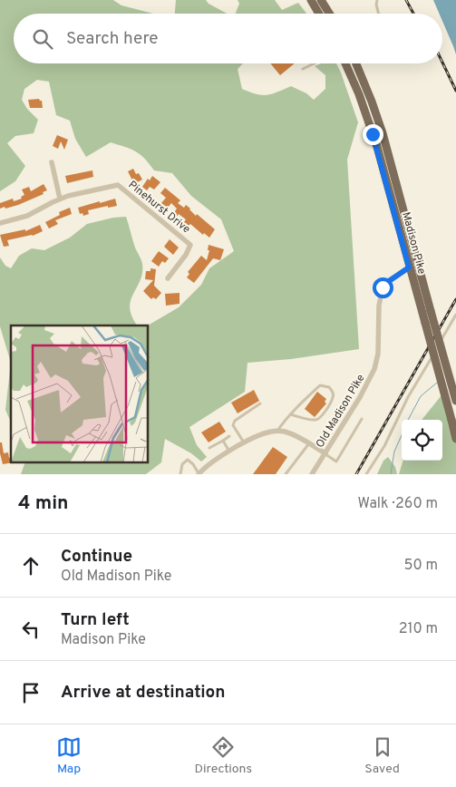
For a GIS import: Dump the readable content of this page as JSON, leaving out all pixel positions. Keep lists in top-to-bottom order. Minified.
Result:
{"streets":{"main road":["Madison Pike"],"street":["Pinehurst Drive","Old Madison Pike"]},"crossings":[["Madison Pike","Old Madison Pike"]],"page":{"search":"Search here","heading":["4 min","Walk · 260 m"],"list":[["Continue","Old Madison Pike","50 m"],["Turn left","Madison Pike","210 m"],"Arrive at destination"],"nav":["Map","Directions","Saved"]}}
